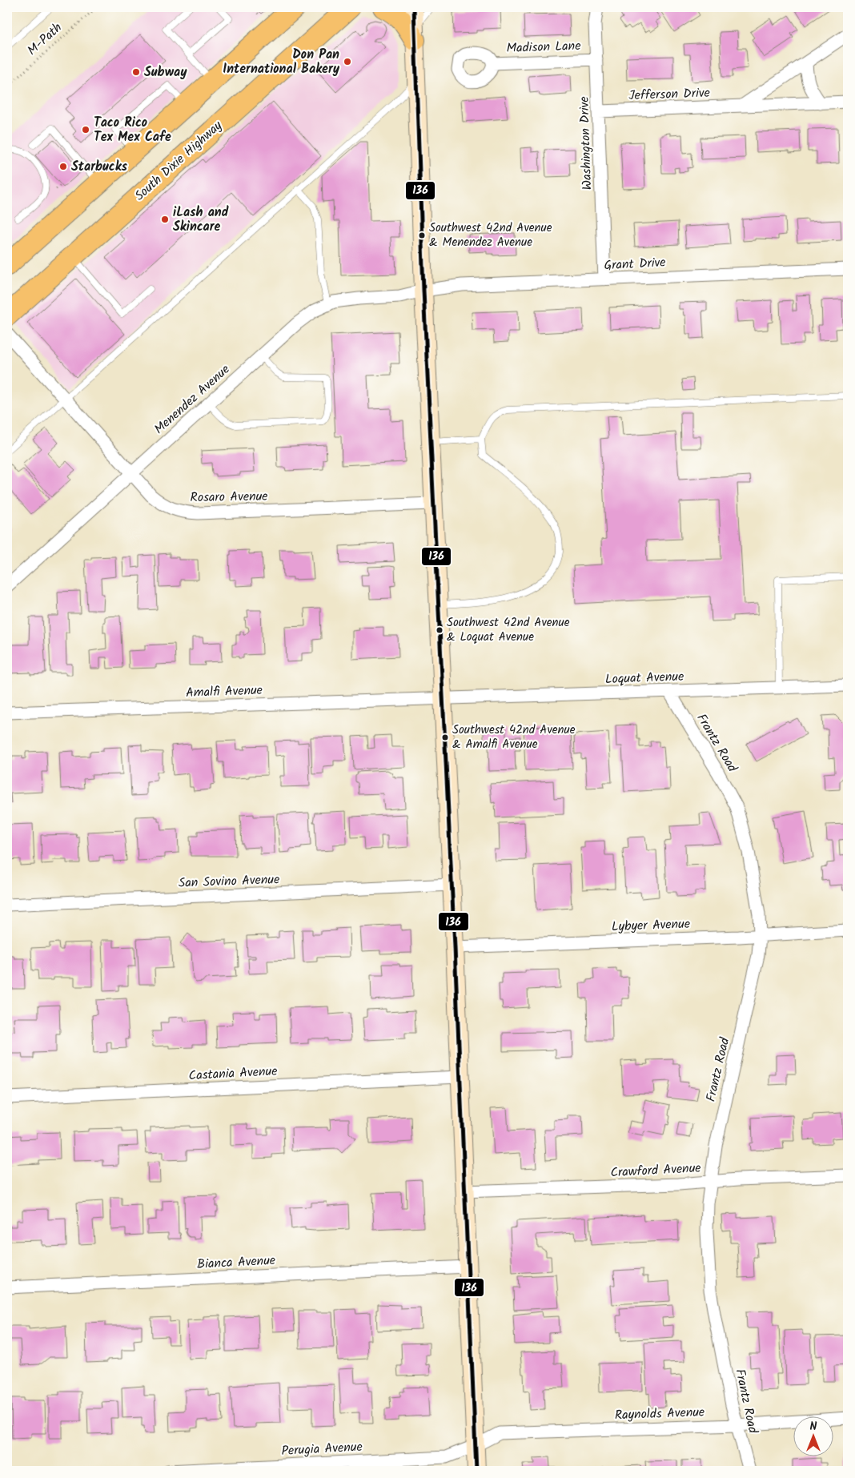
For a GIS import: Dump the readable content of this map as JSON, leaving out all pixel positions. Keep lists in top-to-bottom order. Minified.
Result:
{"streets":{"highway":["South Dixie Highway"],"street":["Madison Lane","Jefferson Drive","Washington Drive","Grant Drive","Menendez Avenue","Rosaro Avenue","Loquat Avenue","Amalfi Avenue","Frantz Road","San Sovino Avenue","Lybyer Avenue","Castania Avenue","Crawford Avenue","Bianca Avenue","Raynolds Avenue","Perugia Avenue"],"path":["M-Path"]},"crossings":[["Madison Lane","Washington Drive"],["Jefferson Drive","Washington Drive"],["Washington Drive","Grant Drive"],["Grant Drive","Menendez Avenue"],["Menendez Avenue","Rosaro Avenue"],["Loquat Avenue","Amalfi Avenue"],["Loquat Avenue","Frantz Road"],["Frantz Road","Lybyer Avenue"],["Frantz Road","Crawford Avenue"],["Frantz Road","Raynolds Avenue"],["Raynolds Avenue","Perugia Avenue"]],"places":["Don Pan International Bakery","Subway","Taco Rico Tex Mex Cafe","Starbucks","iLash and Skincare","Southwest 42nd Avenue & Menendez Avenue","Southwest 42nd Avenue & Loquat Avenue","Southwest 42nd Avenue & Amalfi Avenue"],"lines":["transit line 136"],"north":"top"}
